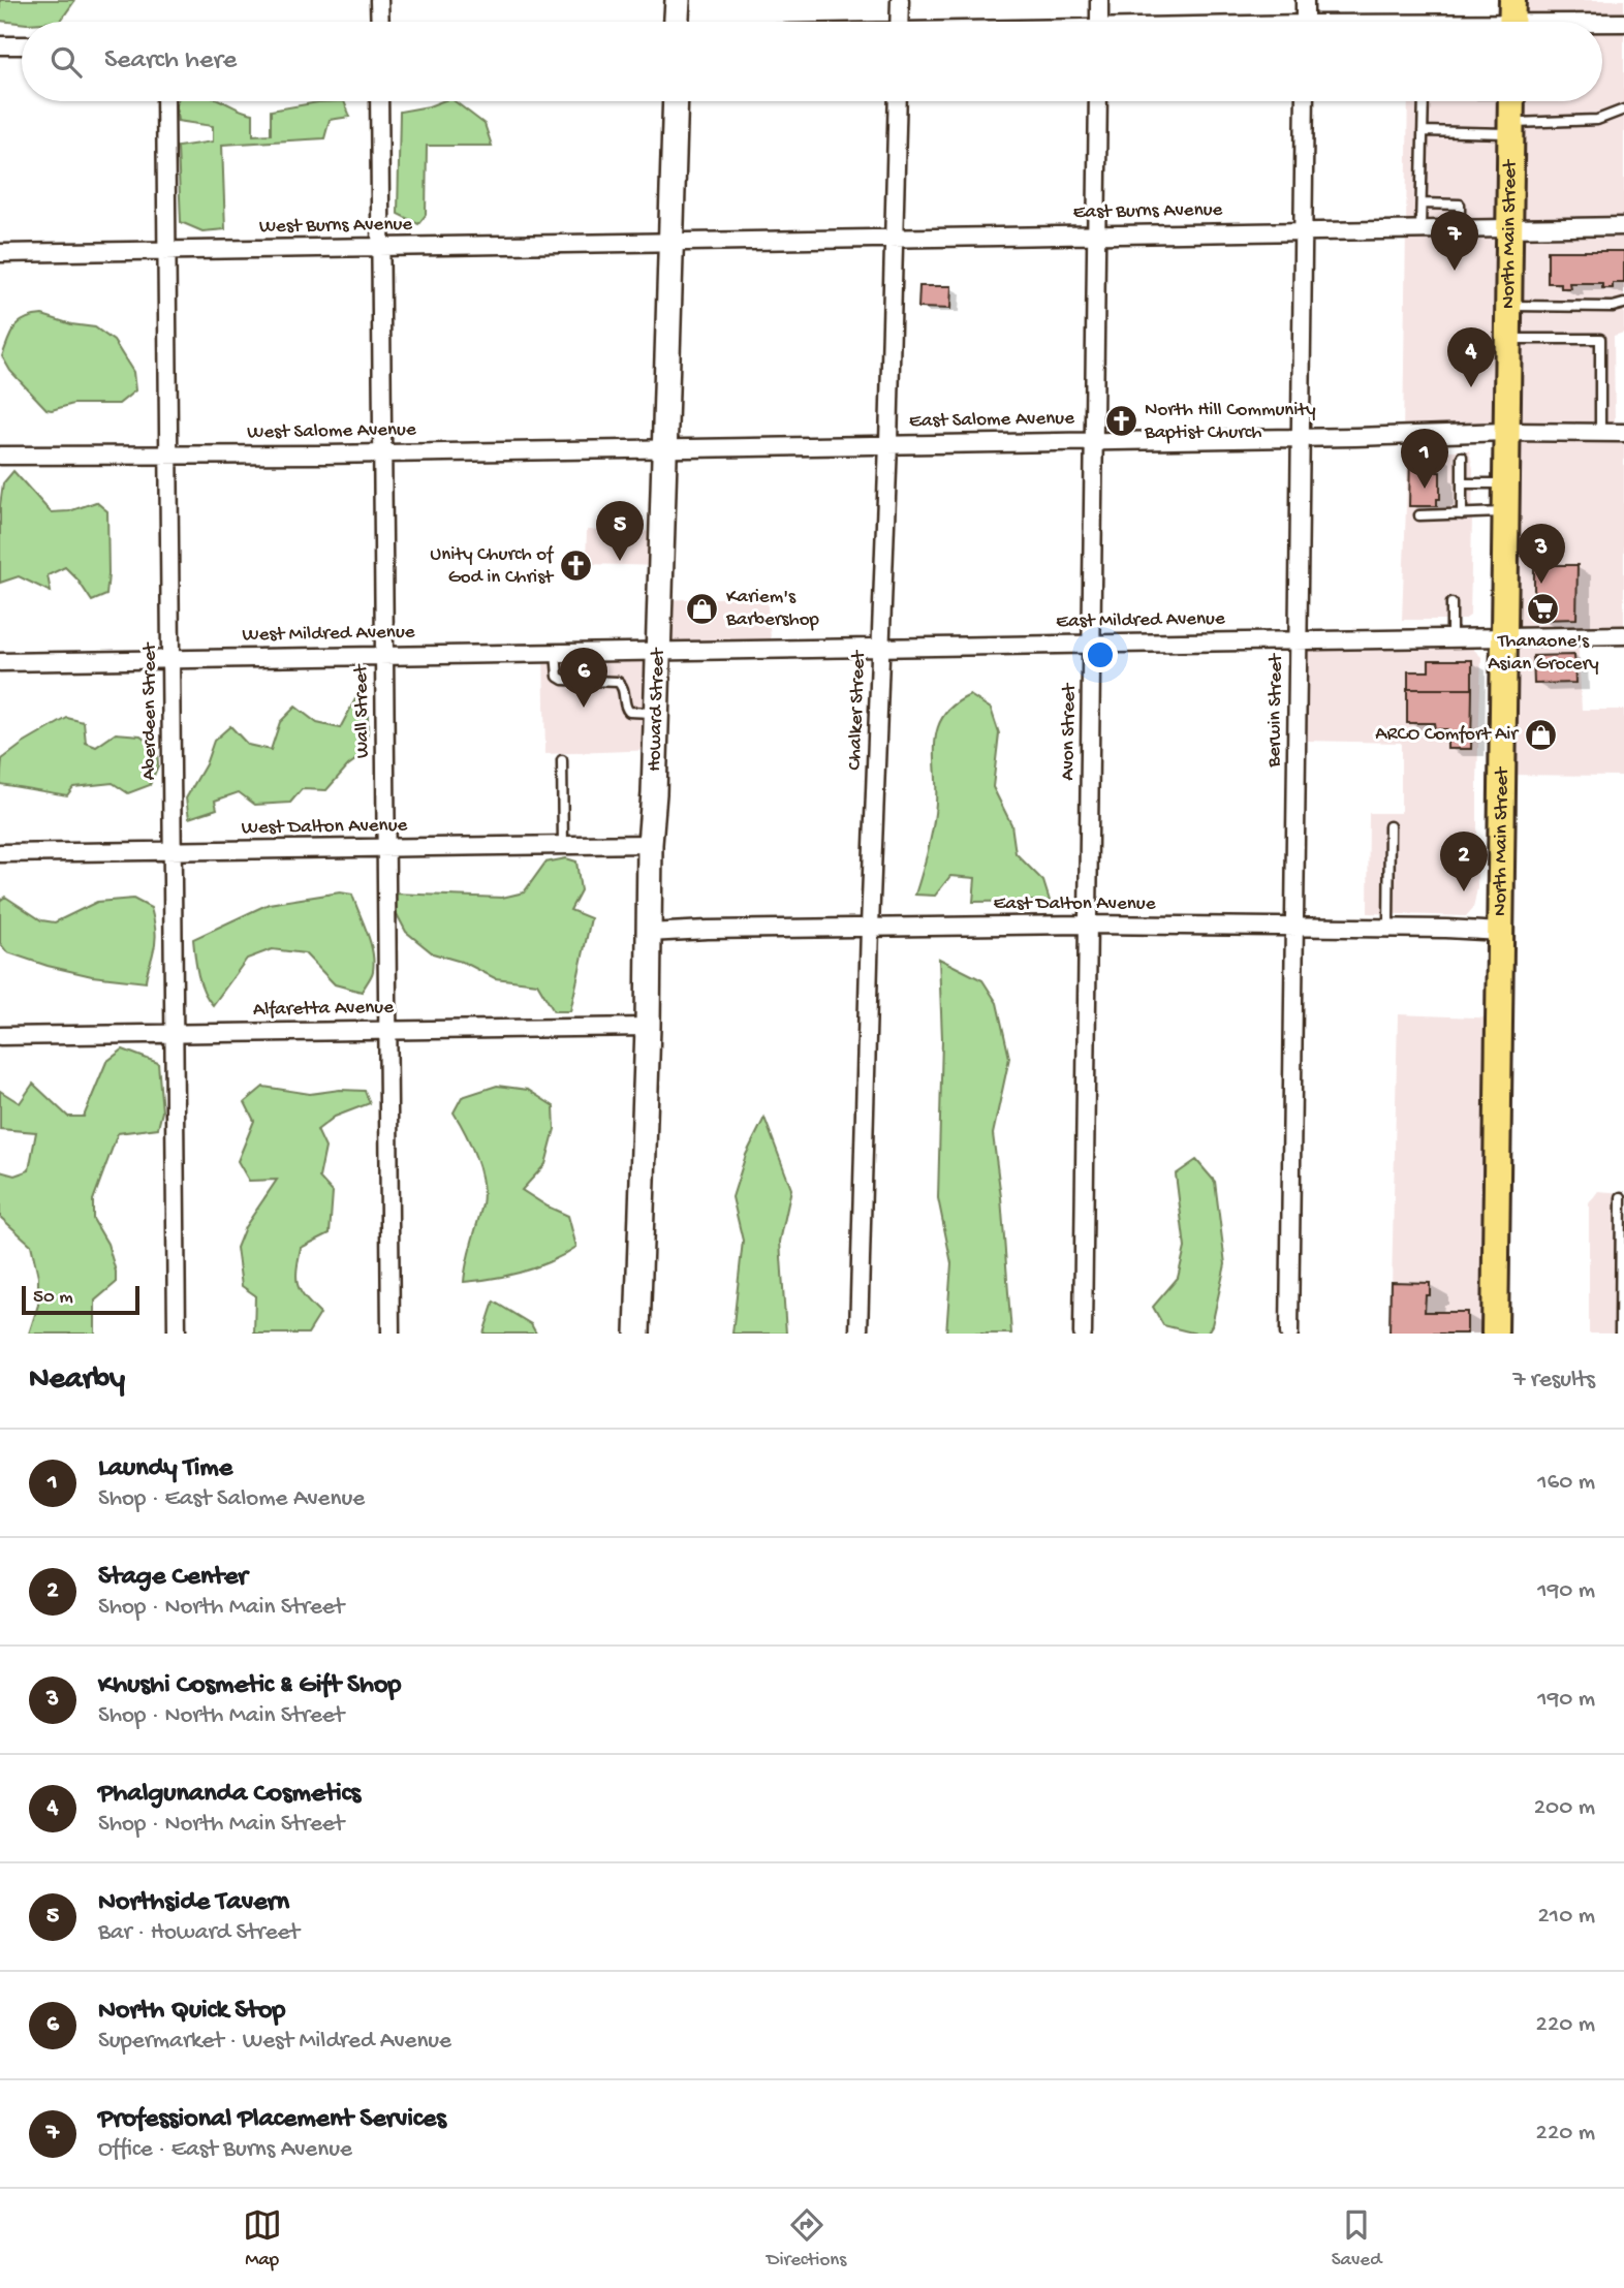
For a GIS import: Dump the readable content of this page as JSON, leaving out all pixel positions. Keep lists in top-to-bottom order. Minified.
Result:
{"streets":{"main road":["North Main Street","Howard Street"],"street":["East Burns Avenue","West Burns Avenue","East Salome Avenue","West Salome Avenue","East Mildred Avenue","West Mildred Avenue","Chalker Street","Berwin Street","Aberdeen Street","Wall Street","Avon Street","West Dalton Avenue","East Dalton Avenue","Alfaretta Avenue"]},"crossings":[["East Burns Avenue","West Burns Avenue"],["East Burns Avenue","North Main Street"],["East Burns Avenue","Howard Street"],["East Burns Avenue","Chalker Street"],["East Burns Avenue","Berwin Street"],["East Burns Avenue","Avon Street"],["West Burns Avenue","Howard Street"],["West Burns Avenue","Aberdeen Street"],["West Burns Avenue","Wall Street"],["North Main Street","East Salome Avenue"],["North Main Street","East Mildred Avenue"],["North Main Street","East Dalton Avenue"],["East Salome Avenue","West Salome Avenue"],["East Salome Avenue","Howard Street"],["East Salome Avenue","Chalker Street"],["East Salome Avenue","Berwin Street"],["East Salome Avenue","Avon Street"],["West Salome Avenue","Howard Street"],["West Salome Avenue","Aberdeen Street"],["West Salome Avenue","Wall Street"],["East Mildred Avenue","West Mildred Avenue"],["East Mildred Avenue","Howard Street"],["East Mildred Avenue","Chalker Street"],["East Mildred Avenue","Berwin Street"],["East Mildred Avenue","Avon Street"],["West Mildred Avenue","Howard Street"],["West Mildred Avenue","Aberdeen Street"],["West Mildred Avenue","Wall Street"],["Howard Street","West Dalton Avenue"],["Howard Street","East Dalton Avenue"],["Howard Street","Alfaretta Avenue"],["Chalker Street","East Dalton Avenue"],["Berwin Street","East Dalton Avenue"],["Aberdeen Street","West Dalton Avenue"],["Aberdeen Street","Alfaretta Avenue"],["Wall Street","West Dalton Avenue"],["Wall Street","Alfaretta Avenue"],["Avon Street","East Dalton Avenue"]],"places":{"church":["North Hill Community Baptist Church","Unity Church of God in Christ"],"shop":["Kariem's Barbershop","ARCO Comfort Air"],"supermarket":["Thanaone's Asian Grocery"]},"scale_bar":"50 m","page":{"search":"Search here","pins":["7","4","1","5","3","6","2"],"scale":"50 m","heading":["Nearby","7 results"],"list":[{"mark":"1","name":"Laundy Time","note":"Shop · East Salome Avenue","value":"160 m"},{"mark":"2","name":"Stage Center","note":"Shop · North Main Street","value":"190 m"},{"mark":"3","name":"Khushi Cosmetic & Gift Shop","note":"Shop · North Main Street","value":"190 m"},{"mark":"4","name":"Phalgunanda Cosmetics","note":"Shop · North Main Street","value":"200 m"},{"mark":"5","name":"Northside Tavern","note":"Bar · Howard Street","value":"210 m"},{"mark":"6","name":"North Quick Stop","note":"Supermarket · West Mildred Avenue","value":"220 m"},{"mark":"7","name":"Professional Placement Services","note":"Office · East Burns Avenue","value":"220 m"}],"nav":["Map","Directions","Saved"]}}
